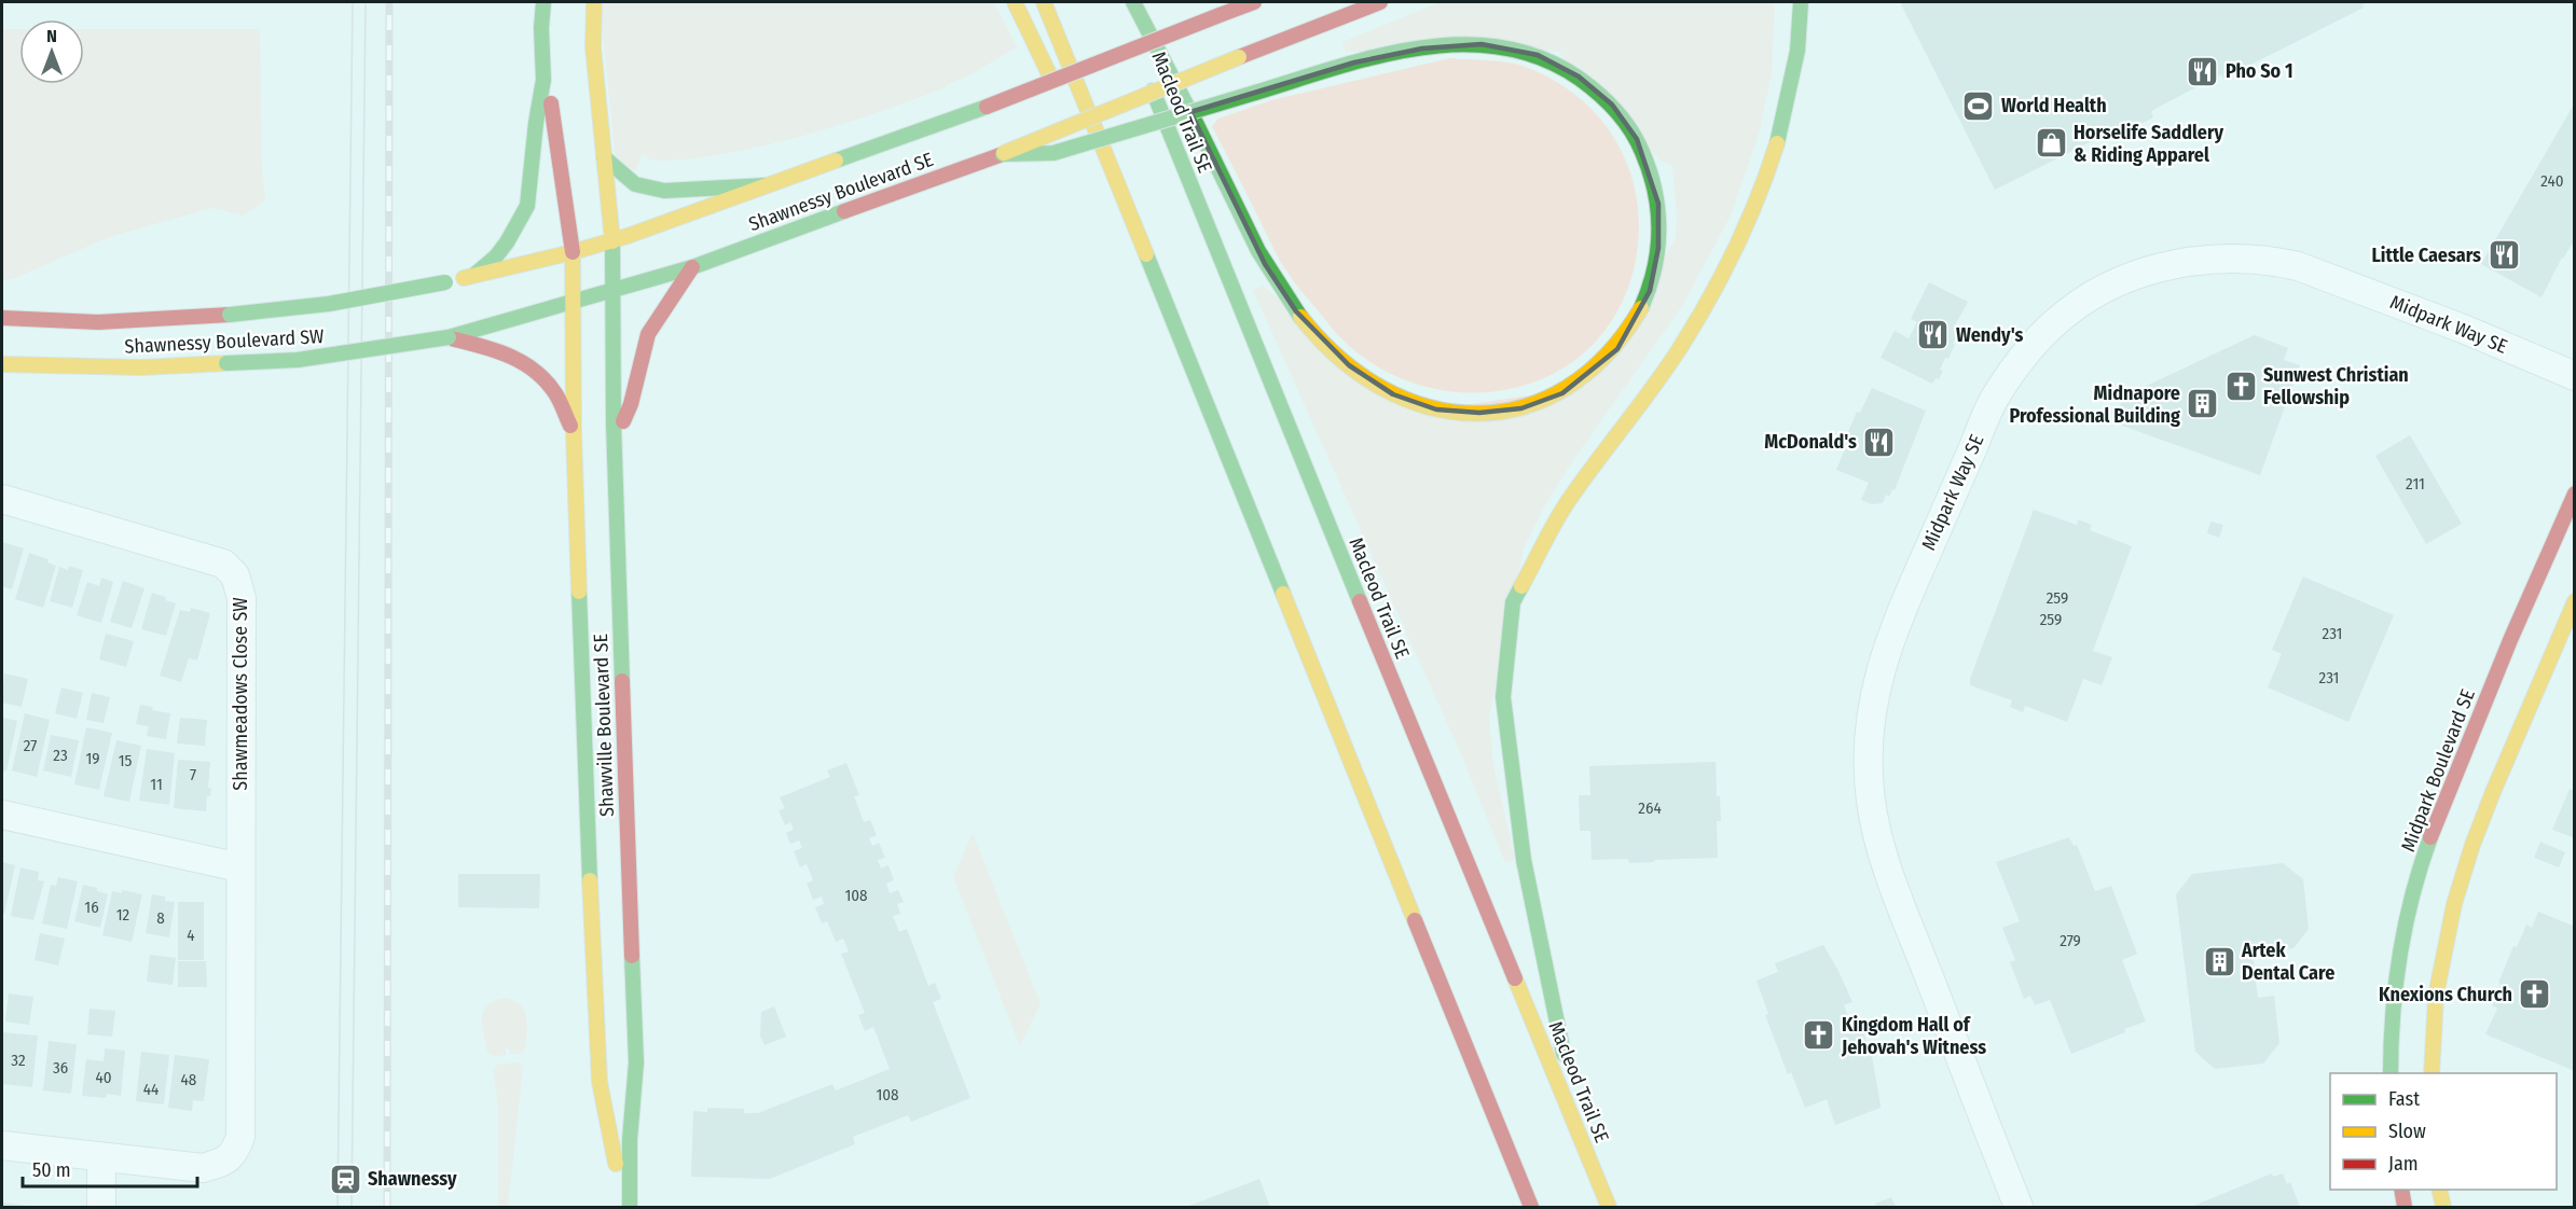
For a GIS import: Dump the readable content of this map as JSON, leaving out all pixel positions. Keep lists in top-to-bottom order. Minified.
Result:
{"streets":{"main road":["Macleod Trail SE","Shawnessy Boulevard SE","Shawnessy Boulevard SW","Shawville Boulevard SE","Midpark Boulevard SE"],"street":["Midpark Way SE","Shawmeadows Close SW"]},"crossings":[["Shawnessy Boulevard SE","Shawnessy Boulevard SW"],["Shawnessy Boulevard SE","Shawville Boulevard SE"]],"places":{"restaurant":["Pho So 1","Little Caesars","Wendy's","McDonald's"],"sports":["World Health"],"shop":["Horselife Saddlery & Riding Apparel"],"church":["Sunwest Christian Fellowship","Knexions Church","Kingdom Hall of Jehovah's Witness"],"building":["Midnapore Professional Building","Artek Dental Care"],"station":["Shawnessy"]},"house_numbers":["240","211","259","259","231","231","27","23","19","15","7","11","264","108","16","12","8","4","279","32","36","40","48","44","108"],"legend":["Fast","Slow","Jam"],"scale_bar":"50 m","north":"top"}
